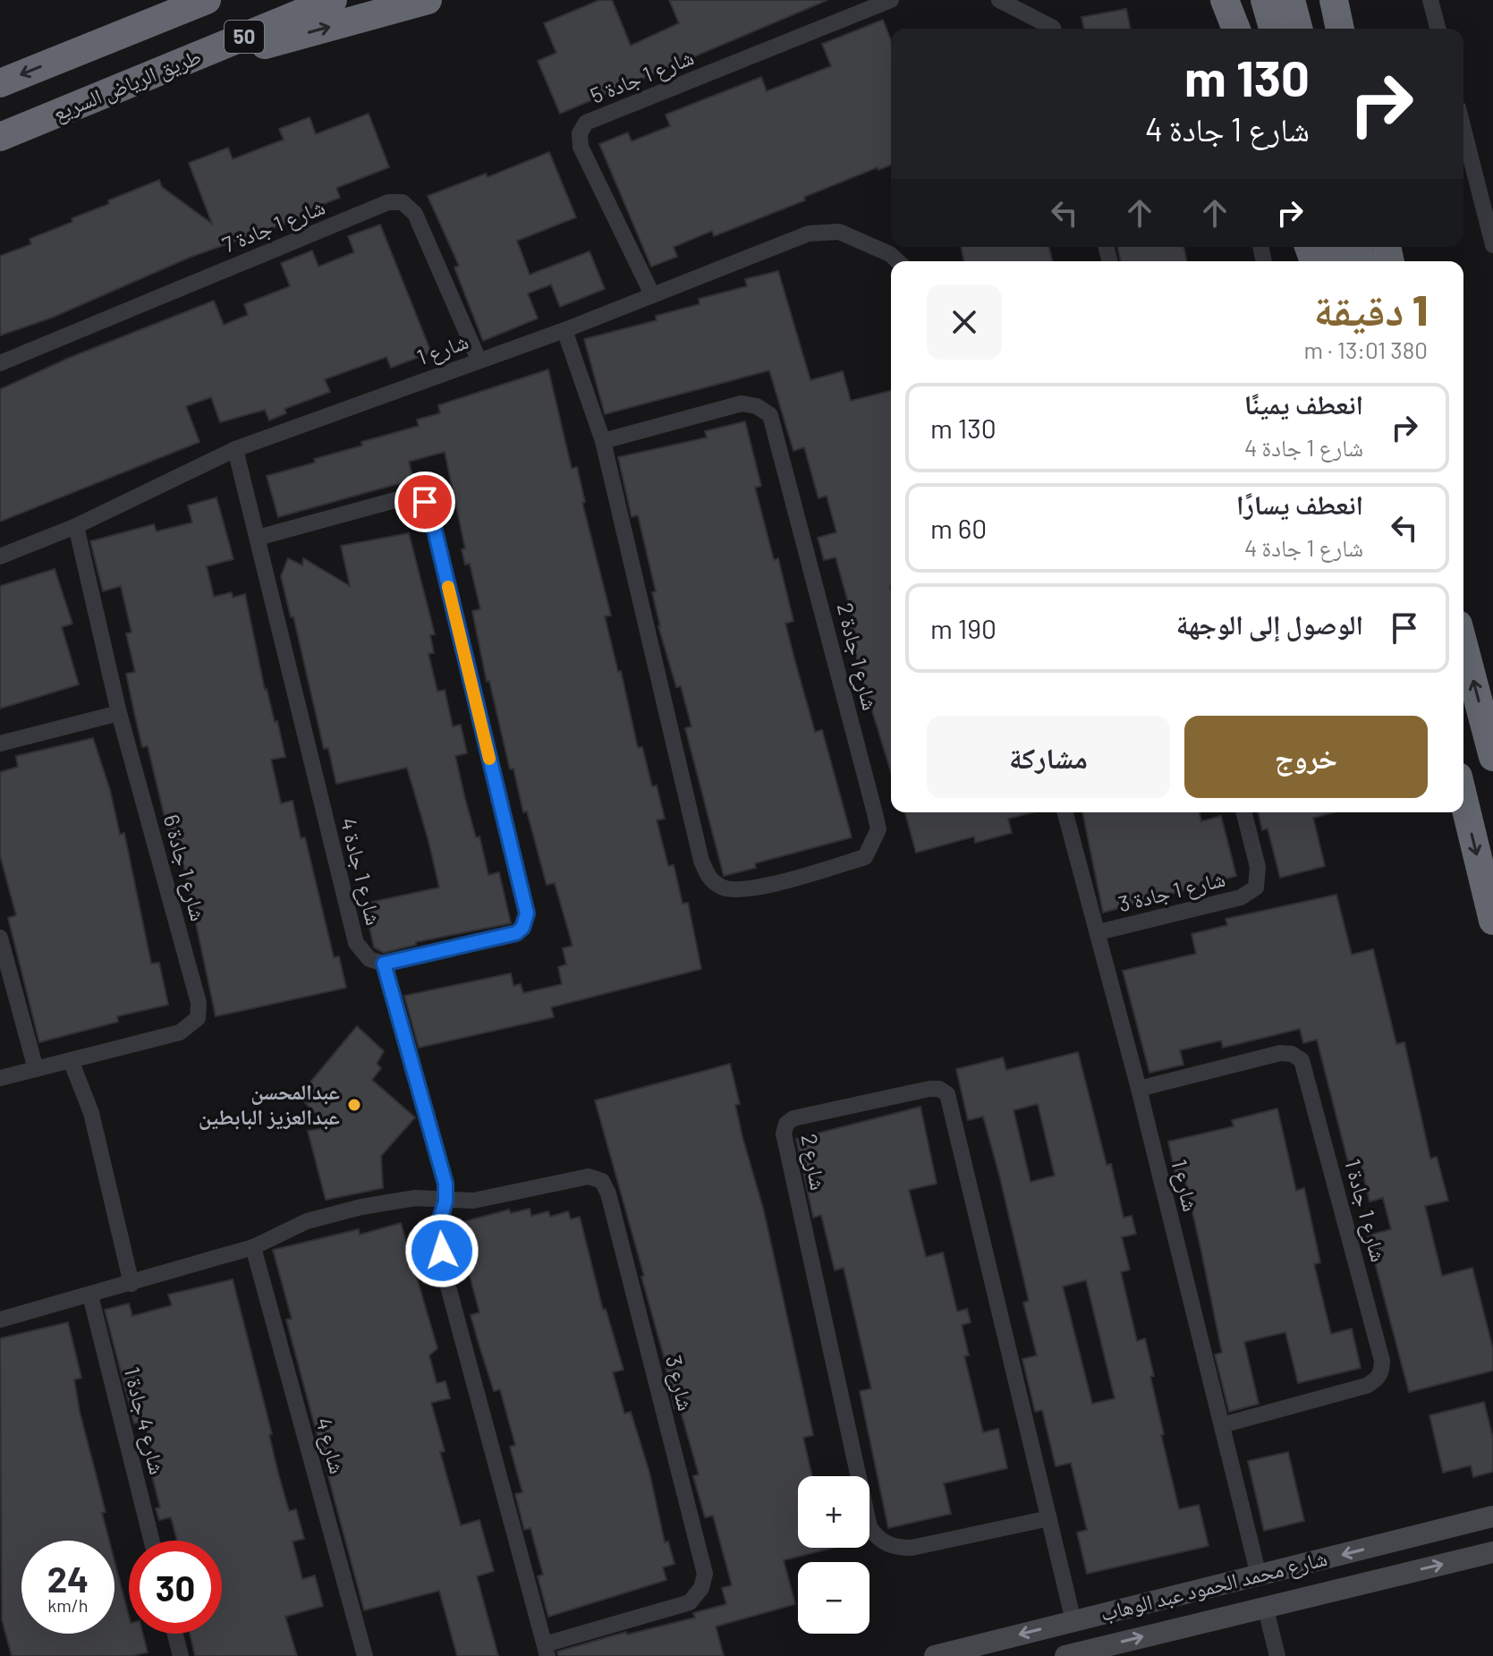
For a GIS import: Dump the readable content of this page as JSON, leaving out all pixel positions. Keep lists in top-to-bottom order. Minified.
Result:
{"streets":{"highway":["50","طريق الرياض السريع"],"street":["شارع 1 جادة 5","شارع 1 جادة 7","شارع 1","شارع 1 جادة 2","شارع 1 جادة 6","شارع 1 جادة 4","شارع 1 جادة 3","شارع 2","شارع 1 جادة 1","شارع 3","شارع 4 جادة 1","شارع 4","شارع محمد الحمود عبد الوهاب"]},"crossings":[["شارع 1 جادة 5","شارع 1"],["شارع 1 جادة 7","شارع 1"],["شارع 1","شارع 1 جادة 2"],["شارع 1","شارع 1 جادة 6"],["شارع 1","شارع 1 جادة 4"],["شارع 1","شارع 1 جادة 3"],["شارع 1","شارع 1 جادة 1"],["شارع 1","شارع محمد الحمود عبد الوهاب"],["شارع 1 جادة 4","شارع 3"],["شارع 2","شارع محمد الحمود عبد الوهاب"]],"places":["عبدالمحسن عبدالعزيز البابطين"],"page":{"turn":["130 m","شارع 1 جادة 4"],"heading":["1 دقيقة","380 m · 13:01"],"list":[{"name":"انعطف يمينًا","note":"شارع 1 جادة 4","value":"130 m"},{"name":"انعطف يسارًا","note":"شارع 1 جادة 4","value":"60 m"},{"name":"الوصول إلى الوجهة","value":"190 m"}],"buttons":["خروج","مشاركة"],"map_buttons":["+","−"],"speed":"24 km/h","limit":"30"}}
